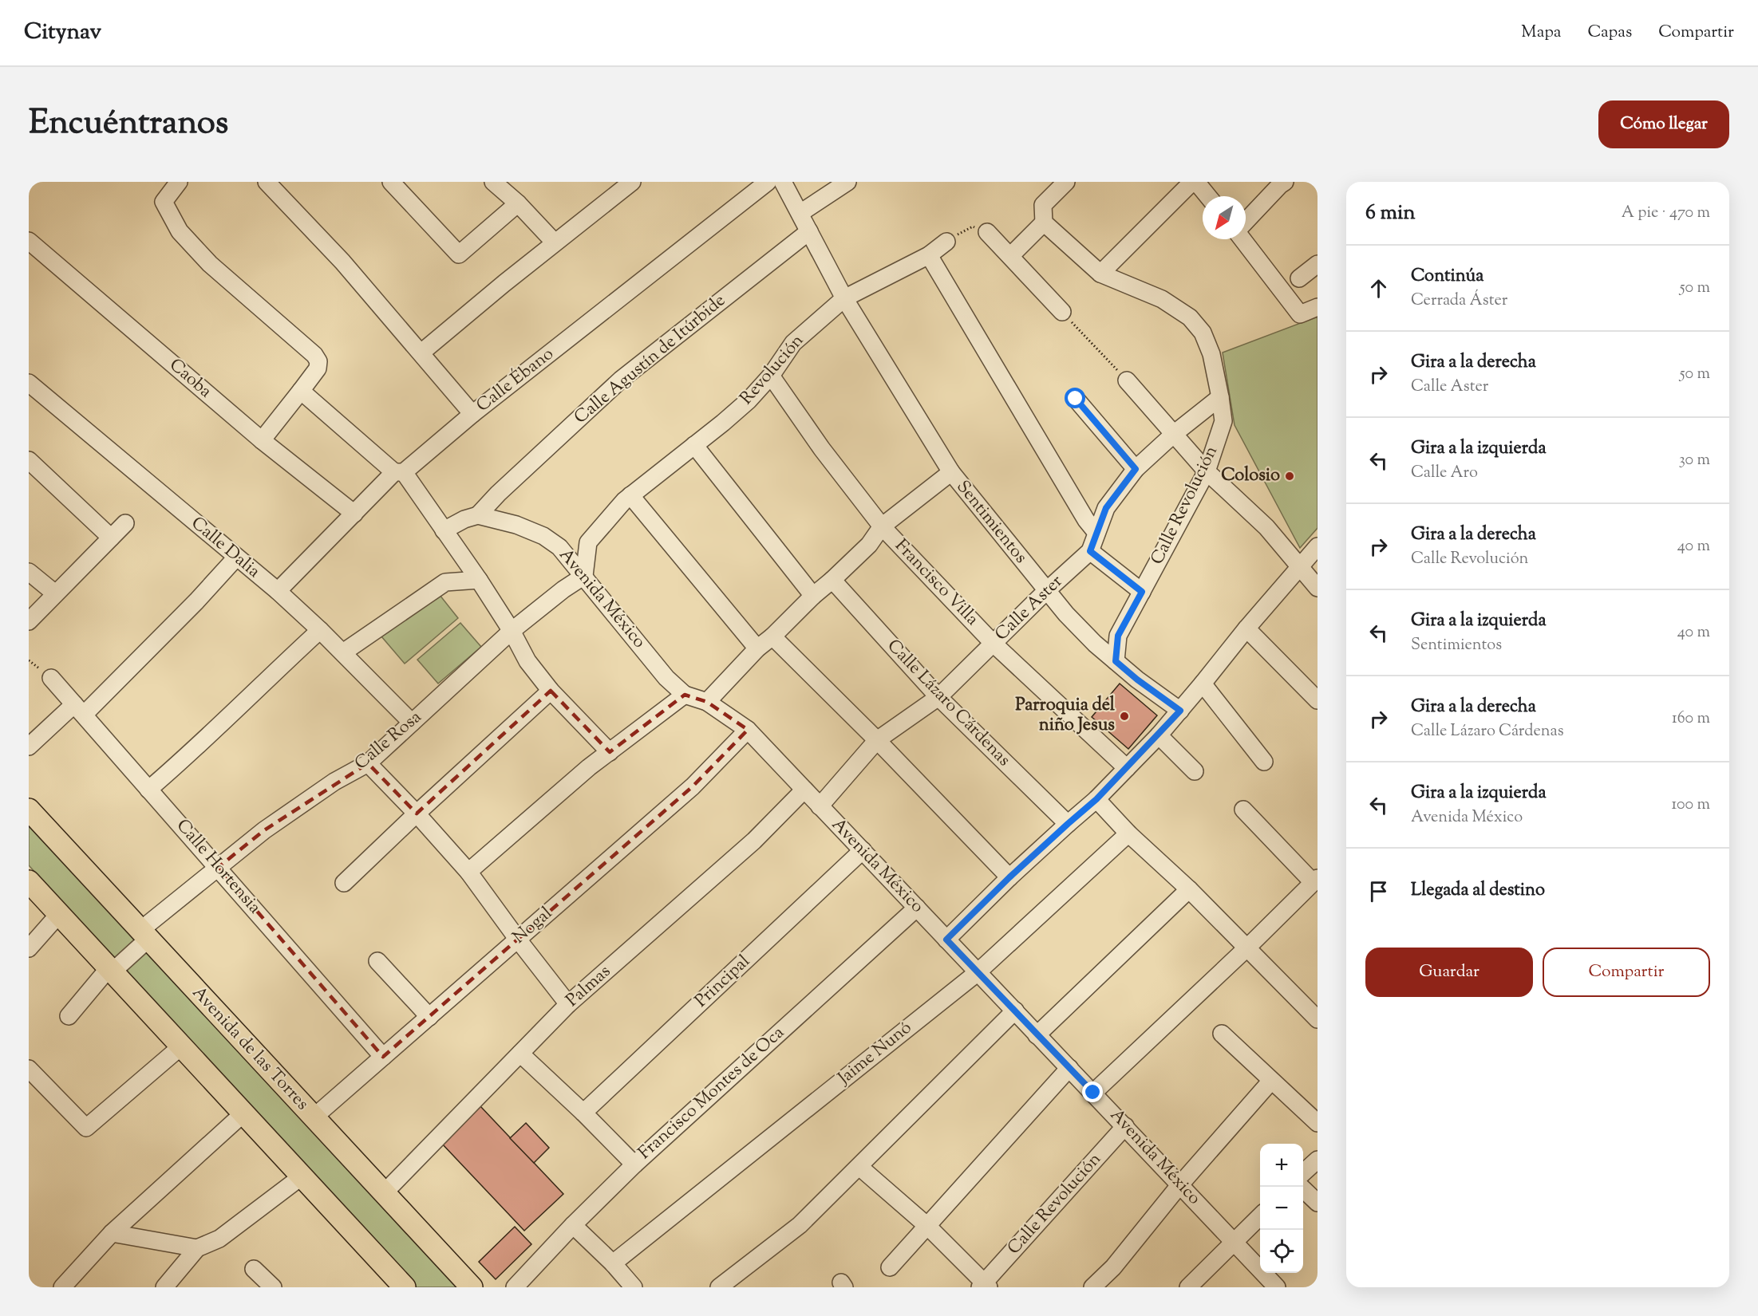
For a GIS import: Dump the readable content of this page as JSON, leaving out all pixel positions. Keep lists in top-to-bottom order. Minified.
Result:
{"streets":{"main road":["Avenida de las Torres"],"street":["Calle Agustín de Itúrbide","Revolución","Caoba","Calle Ébano","Calle Revolución","Sentimientos","Calle Dalia","Francisco Villa","Avenida México","Calle Aster","Calle Lázaro Cárdenas","Calle Rosa","Calle Hortensia","Nogal","Principal","Palmas","Jaime Nunó","Francisco Montes de Oca"]},"crossings":[["Calle Agustín de Itúrbide","Sentimientos"],["Calle Agustín de Itúrbide","Avenida México"],["Revolución","Sentimientos"],["Revolución","Francisco Villa"],["Revolución","Avenida México"],["Revolución","Calle Rosa"],["Caoba","Calle Ébano"],["Calle Ébano","Calle Dalia"],["Calle Revolución","Sentimientos"],["Calle Revolución","Avenida México"],["Calle Revolución","Calle Aster"],["Sentimientos","Calle Aster"],["Calle Dalia","Calle Rosa"],["Francisco Villa","Calle Aster"],["Avenida México","Calle Aster"],["Avenida México","Calle Rosa"],["Avenida México","Nogal"],["Avenida México","Principal"],["Avenida México","Palmas"],["Avenida México","Jaime Nunó"],["Avenida México","Francisco Montes de Oca"],["Calle Aster","Calle Lázaro Cárdenas"],["Calle Rosa","Calle Hortensia"],["Calle Rosa","Avenida de las Torres"],["Calle Hortensia","Nogal"],["Nogal","Avenida de las Torres"],["Palmas","Avenida de las Torres"]],"places":["Colosio","Parroquia del niño Jesus"],"north":"bottom left","page":{"header":"Citynav","nav":["Mapa","Capas","Compartir"],"title":"Encuéntranos","buttons":["Cómo llegar",["Guardar","Compartir"]],"heading":["6 min","A pie · 470 m"],"list":[["Continúa","Cerrada Áster","50 m"],["Gira a la derecha","Calle Aster","50 m"],["Gira a la izquierda","Calle Aro","30 m"],["Gira a la derecha","Calle Revolución","40 m"],["Gira a la izquierda","Sentimientos","40 m"],["Gira a la derecha","Calle Lázaro Cárdenas","160 m"],["Gira a la izquierda","Avenida México","100 m"],"Llegada al destino"],"map_buttons":["+","−"]}}
